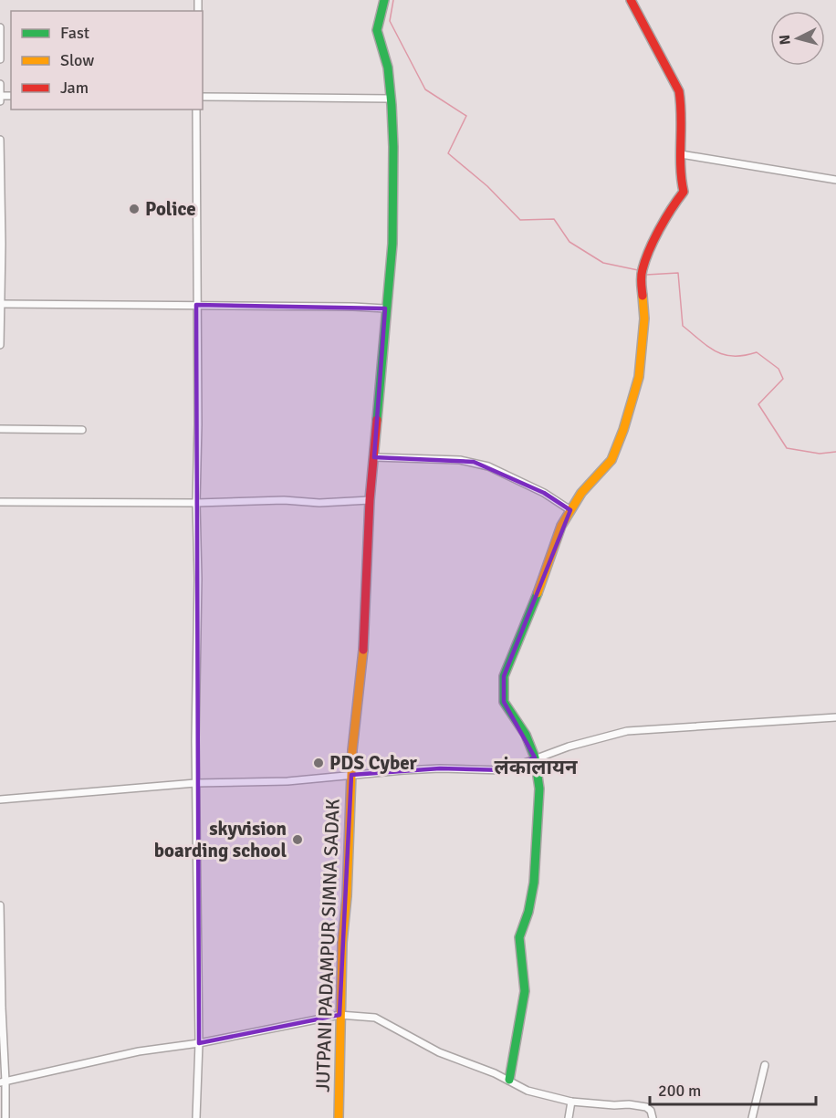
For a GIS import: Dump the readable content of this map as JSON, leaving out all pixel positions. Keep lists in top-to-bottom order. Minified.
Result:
{"streets":{"street":["JUTPANI PADAMPUR SIMNA SADAK"]},"districts":["लंकालायन"],"places":["Police","PDS Cyber","skyvision boarding school"],"legend":["Fast","Slow","Jam"],"scale_bar":"200 m","north":"left"}
